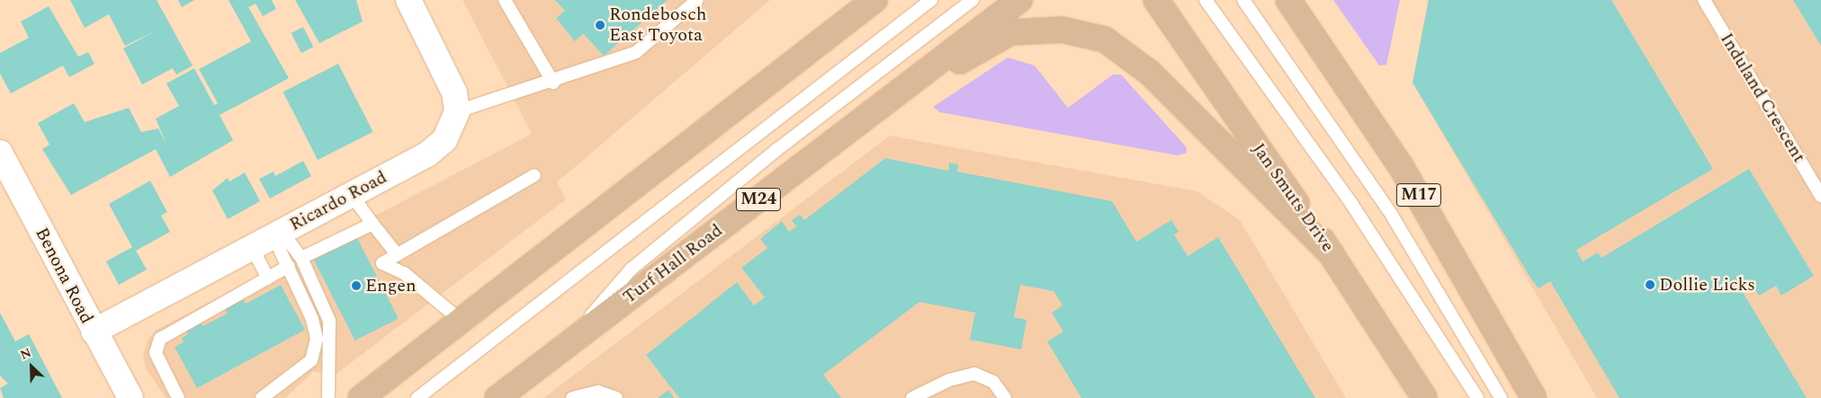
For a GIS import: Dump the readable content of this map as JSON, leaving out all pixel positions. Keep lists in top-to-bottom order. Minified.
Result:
{"streets":{"main road":["M17","Jan Smuts Drive","M24","Turf Hall Road"],"street":["Ricardo Road","Benona Road"],"lane":["Induland Crescent"]},"crossings":[["Ricardo Road","Benona Road"]],"places":["Rondebosch East Toyota","Dollie Licks","Engen"],"north":"top left"}
